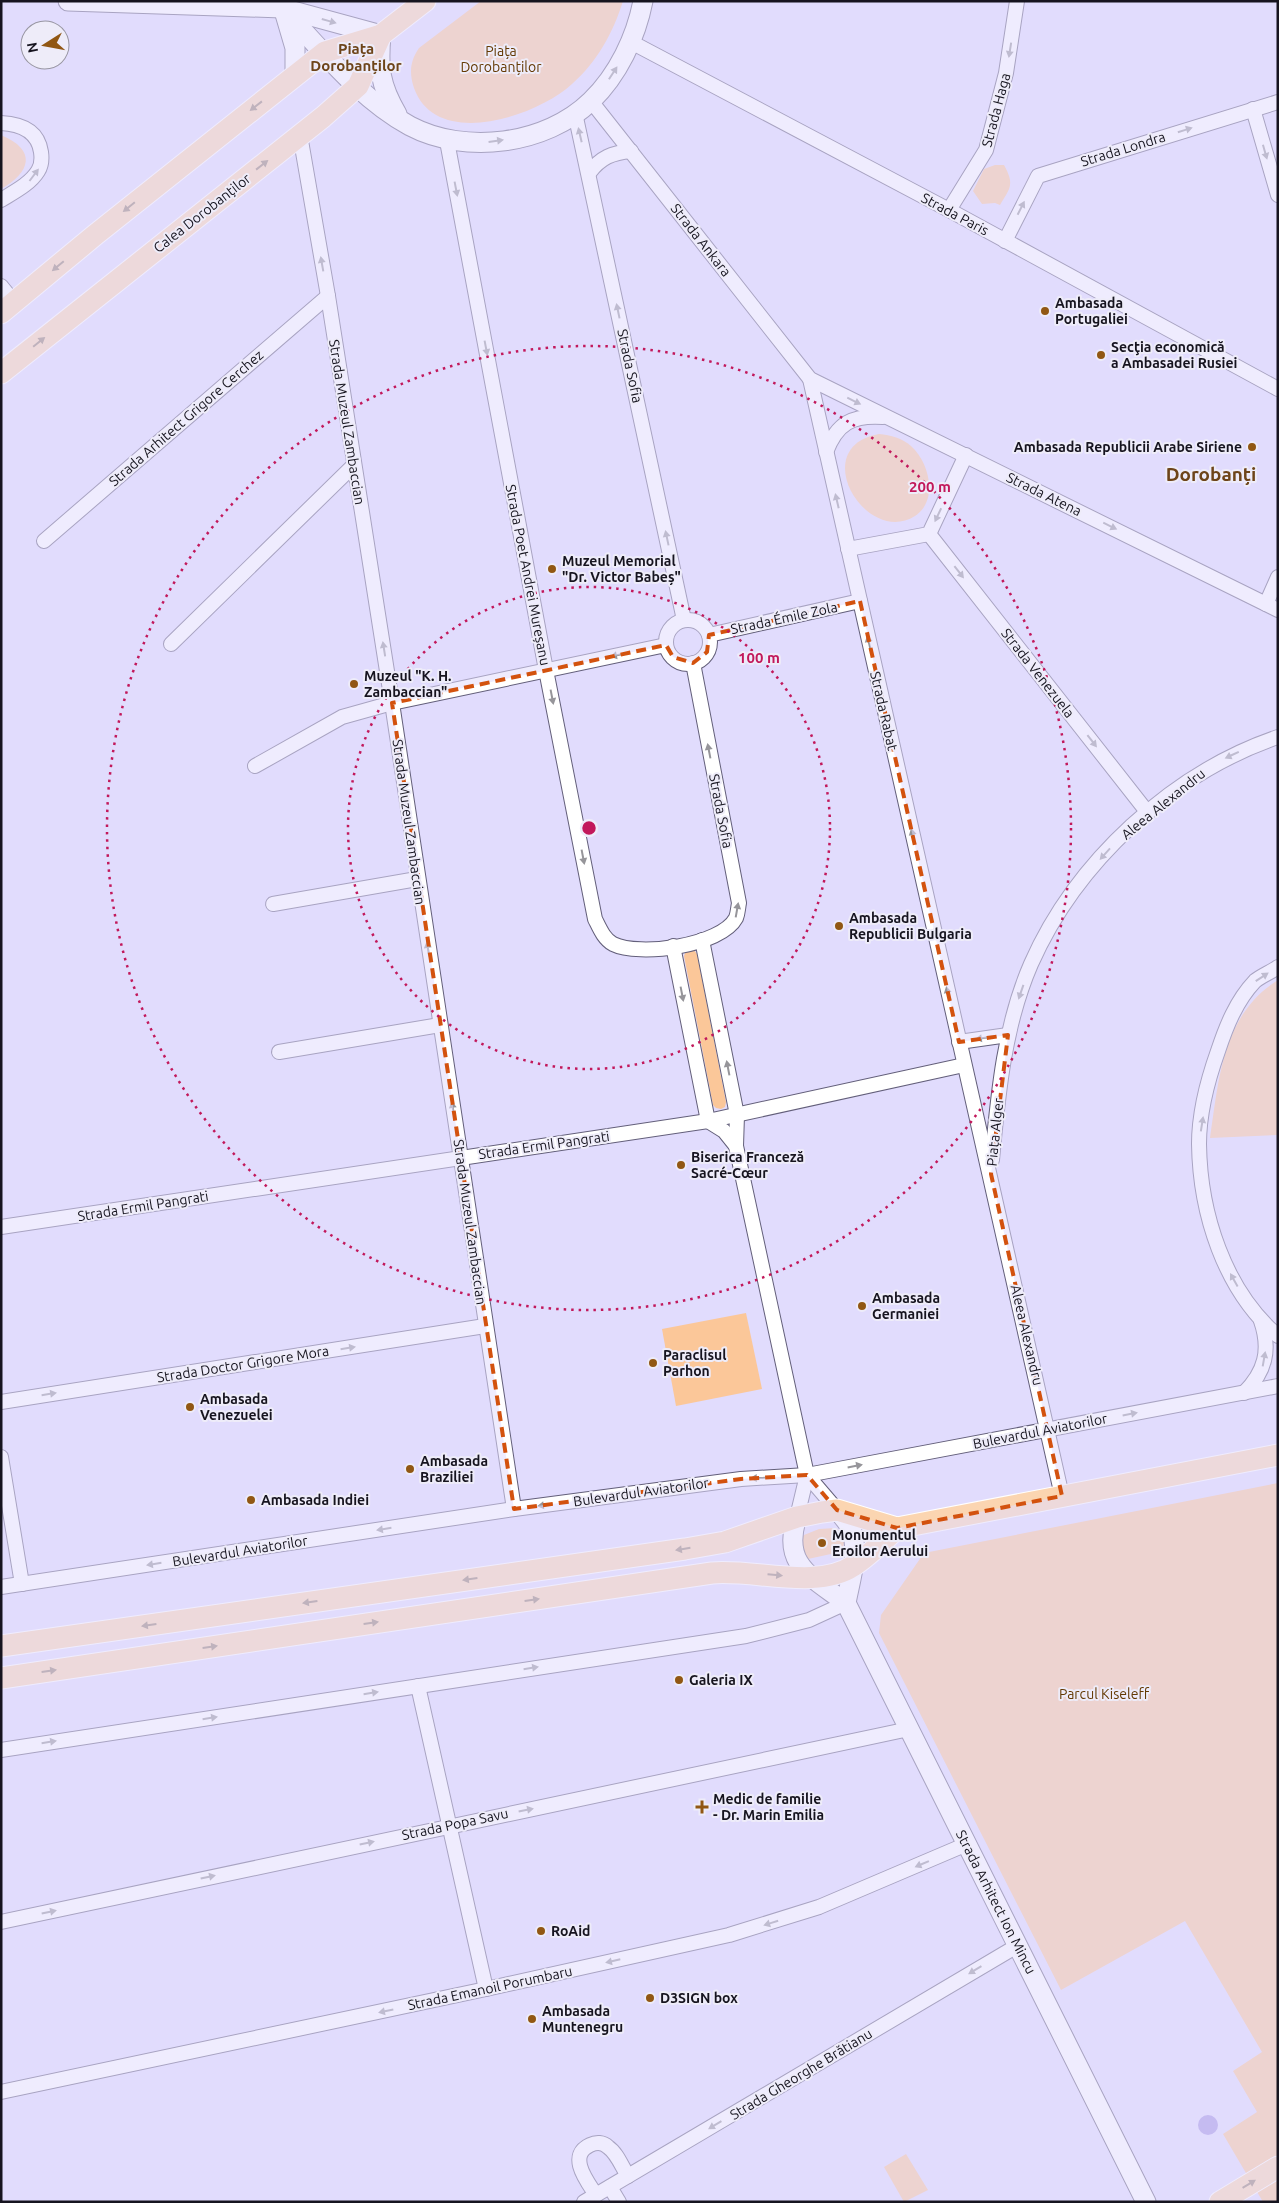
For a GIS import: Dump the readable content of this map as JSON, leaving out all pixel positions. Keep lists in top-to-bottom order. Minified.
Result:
{"streets":{"main road":["Calea Dorobanților"],"street":["Strada Haga","Strada Londra","Strada Paris","Strada Ankara","Strada Sofia","Strada Arhitect Grigore Cerchez","Strada Muzeul Zambaccian","Strada Atena","Strada Poet Andrei Mureșanu","Strada Émile Zola","Strada Venezuela","Strada Rabat","Aleea Alexandru","Piața Alger","Strada Ermil Pangrati","Strada Doctor Grigore Mora","Bulevardul Aviatorilor","Strada Popa Savu","Strada Arhitect Ion Mincu","Strada Emanoil Porumbaru","Strada Gheorghe Brătianu"]},"crossings":[["Strada Haga","Strada Paris"],["Strada Londra","Strada Paris"],["Calea Dorobanților","Strada Muzeul Zambaccian"],["Strada Ankara","Strada Atena"],["Strada Ankara","Strada Rabat"],["Strada Sofia","Strada Poet Andrei Mureșanu"],["Strada Sofia","Strada Émile Zola"],["Strada Arhitect Grigore Cerchez","Strada Muzeul Zambaccian"],["Strada Muzeul Zambaccian","Strada Ermil Pangrati"],["Strada Muzeul Zambaccian","Strada Doctor Grigore Mora"],["Strada Muzeul Zambaccian","Bulevardul Aviatorilor"],["Strada Atena","Strada Rabat"],["Strada Émile Zola","Strada Rabat"],["Strada Venezuela","Aleea Alexandru"],["Strada Rabat","Piața Alger"],["Aleea Alexandru","Piața Alger"],["Aleea Alexandru","Bulevardul Aviatorilor"],["Piața Alger","Strada Ermil Pangrati"],["Strada Popa Savu","Strada Arhitect Ion Mincu"],["Strada Arhitect Ion Mincu","Strada Emanoil Porumbaru"],["Strada Arhitect Ion Mincu","Strada Gheorghe Brătianu"]],"one_way":["Strada Haga","Strada Londra","Strada Sofia","Strada Muzeul Zambaccian","Strada Atena","Strada Poet Andrei Mureșanu","Strada Venezuela","Strada Rabat","Aleea Alexandru","Strada Doctor Grigore Mora","Strada Popa Savu","Strada Emanoil Porumbaru","Strada Gheorghe Brătianu"],"districts":["Piața Dorobanților","Dorobanți"],"parks":["Piața Dorobanților","Parcul Kiseleff"],"places":{"other":["Ambasada Portugaliei","Secţia economică a Ambasadei Rusiei","Ambasada Republicii Arabe Siriene","Muzeul Memorial \"Dr. Victor Babeș\"","Muzeul \"K. H. Zambaccian\"","Ambasada Republicii Bulgaria","Biserica Franceză Sacré-Cœur","Ambasada Germaniei","Paraclisul Parhon","Ambasada Venezuelei","Ambasada Braziliei","Ambasada Indiei","Monumentul Eroilor Aerului","Galeria IX","RoAid","D3SIGN box","Ambasada Muntenegru"],"health":["Medic de familie - Dr. Marin Emilia"]},"north":"left","rings":["200 m","100 m"]}
